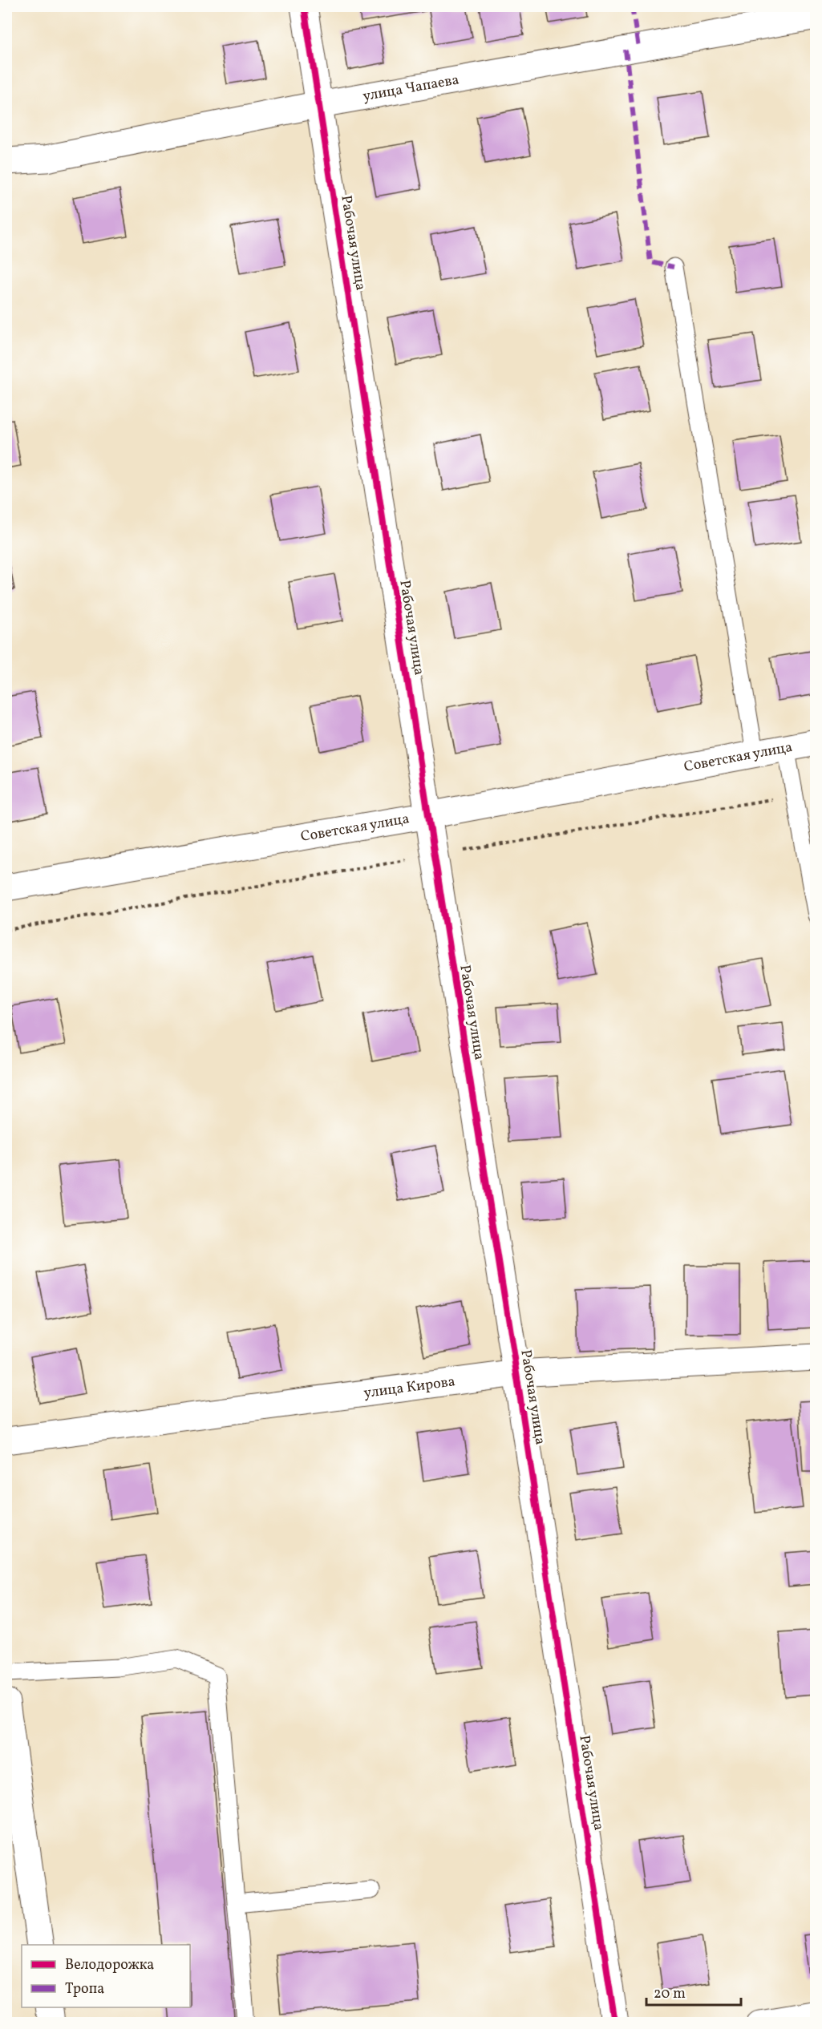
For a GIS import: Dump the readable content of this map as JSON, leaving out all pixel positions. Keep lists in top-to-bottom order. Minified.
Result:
{"streets":{"street":["улица Чапаева","Рабочая улица","Советская улица","улица Кирова"]},"crossings":[["улица Чапаева","Рабочая улица"],["Рабочая улица","Советская улица"],["Рабочая улица","улица Кирова"]],"legend":["Велодорожка","Тропа"],"scale_bar":"20 m"}
